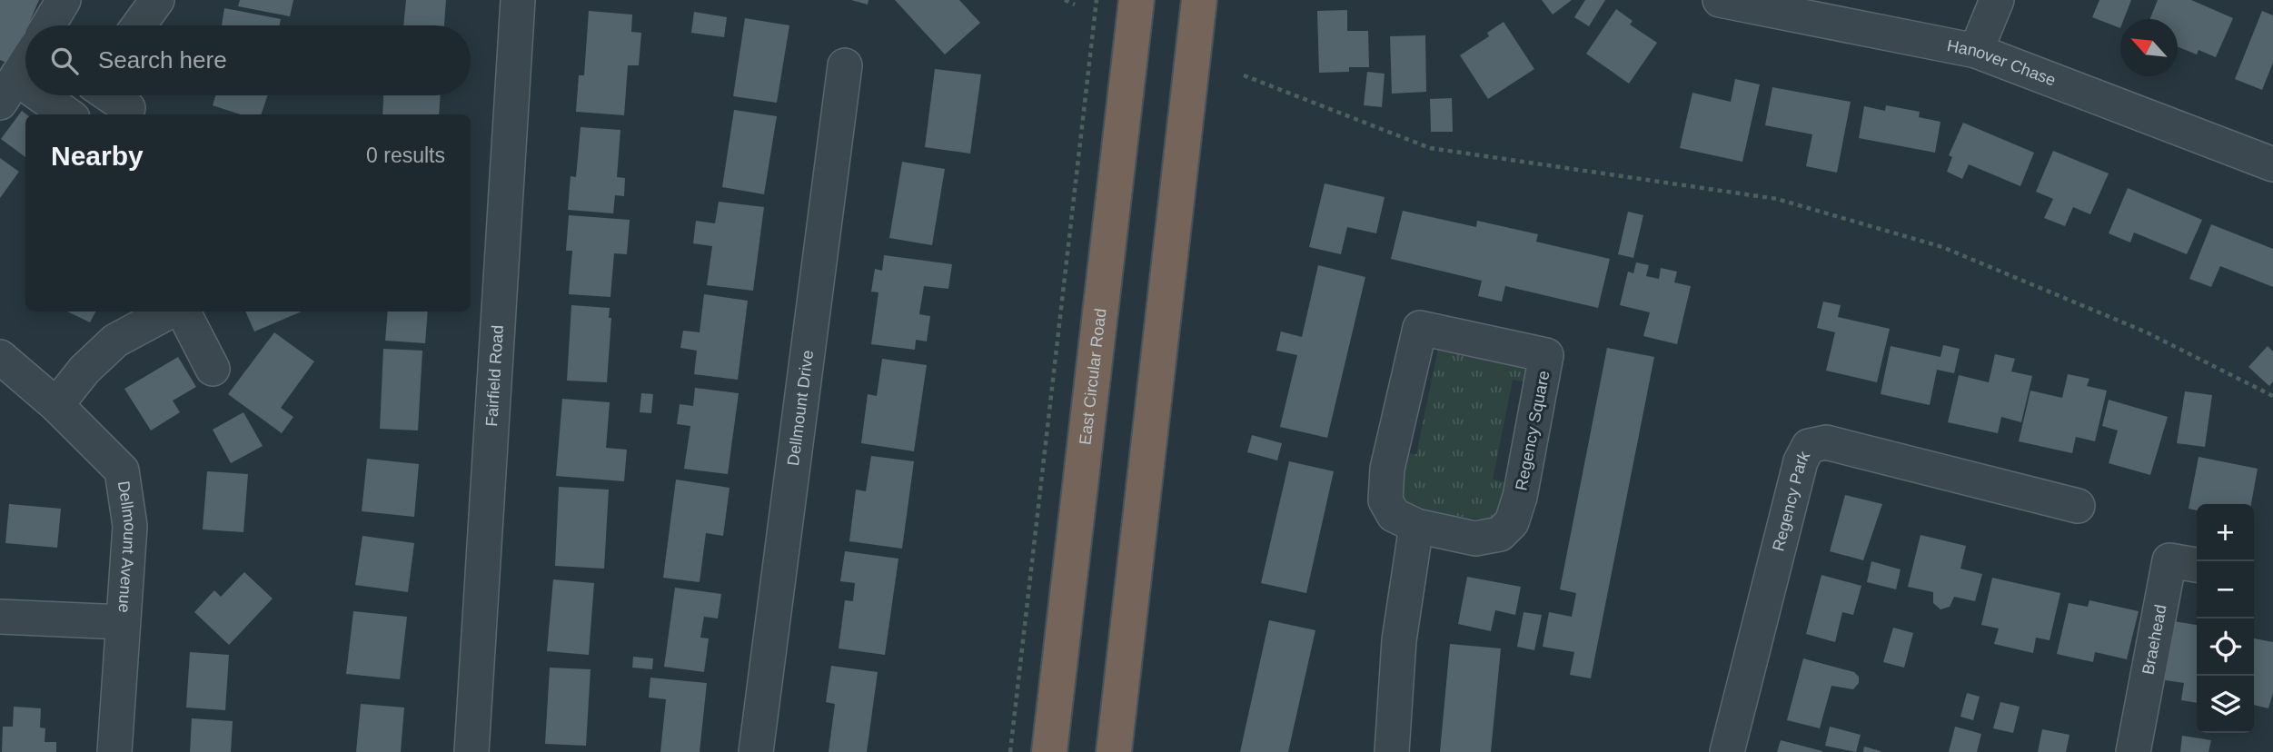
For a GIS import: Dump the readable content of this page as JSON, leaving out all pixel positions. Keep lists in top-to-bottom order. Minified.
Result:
{"streets":{"highway":["East Circular Road"],"street":["Hanover Chase","Fairfield Road","Dellmount Drive","Regency Square","Regency Park","Dellmount Avenue","Braehead"]},"north":"top left","page":{"search":"Search here","heading":["Nearby","0 results"],"map_buttons":["+","−"]}}
